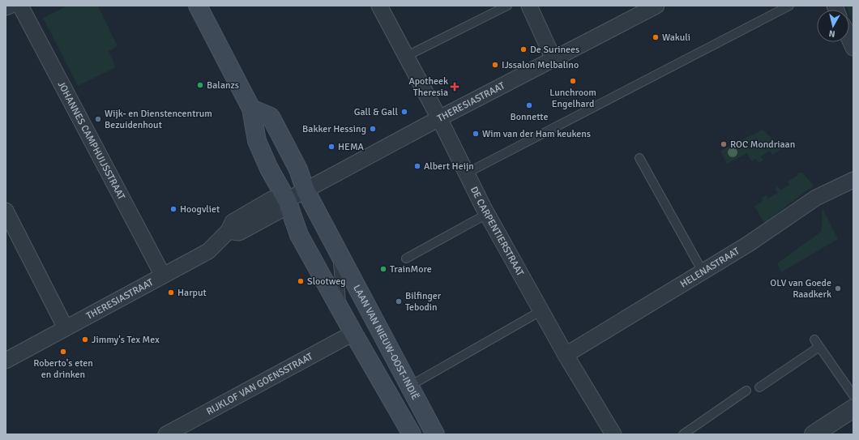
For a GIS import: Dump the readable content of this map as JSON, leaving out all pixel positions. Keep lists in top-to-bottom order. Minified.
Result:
{"streets":{"main road":["LAAN VAN NIEUW-OOST-INDIË"],"street":["THERESIASTRAAT","JOHANNES CAMPHUIJSSTRAAT","DE CARPENTIERSTRAAT","HELENASTRAAT","RIJKLOF VAN GOENSSTRAAT"]},"crossings":[["THERESIASTRAAT","JOHANNES CAMPHUIJSSTRAAT"],["THERESIASTRAAT","DE CARPENTIERSTRAAT"],["THERESIASTRAAT","LAAN VAN NIEUW-OOST-INDIË"],["DE CARPENTIERSTRAAT","HELENASTRAAT"],["LAAN VAN NIEUW-OOST-INDIË","RIJKLOF VAN GOENSSTRAAT"]],"places":{"other":["Wakuli","De Surinees","IJssalon Melbalino","Lunchroom Engelhard","Balanzs","Bonnette","Gall & Gall","Wijk- en Dienstencentrum Bezuidenhout","Bakker Hessing","Wim van der Ham keukens","ROC Mondriaan","HEMA","Albert Heijn","Hoogvliet","TrainMore","Slootweg","OLV van Goede Raadkerk","Harput","Bilfinger Tebodin","Jimmy's Tex Mex","Roberto's eten en drinken"],"health":["Apotheek Theresia"]},"north":"bottom"}
